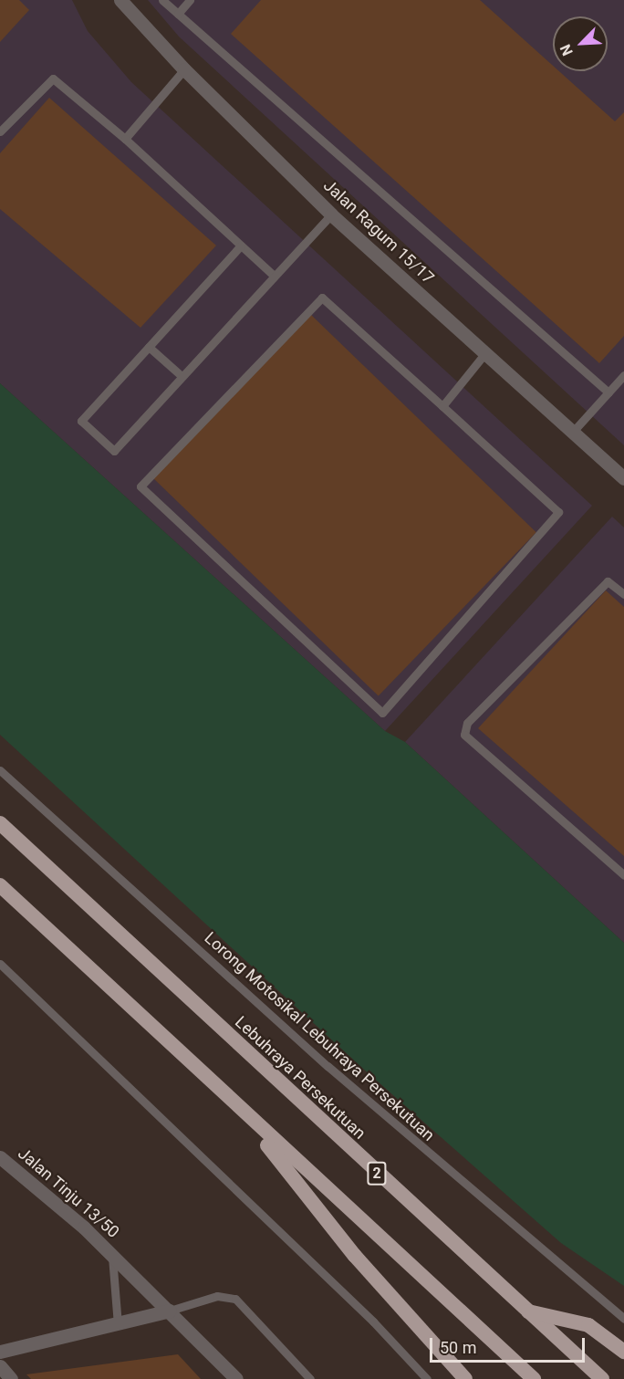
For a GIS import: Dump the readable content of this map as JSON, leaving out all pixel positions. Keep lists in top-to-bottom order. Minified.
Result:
{"streets":{"highway":["Lebuhraya Persekutuan","2"],"street":["Jalan Ragum 15/17","Jalan Tinju 13/50"],"lane":["Lorong Motosikal Lebuhraya Persekutuan"]},"scale_bar":"50 m","north":"bottom left"}
